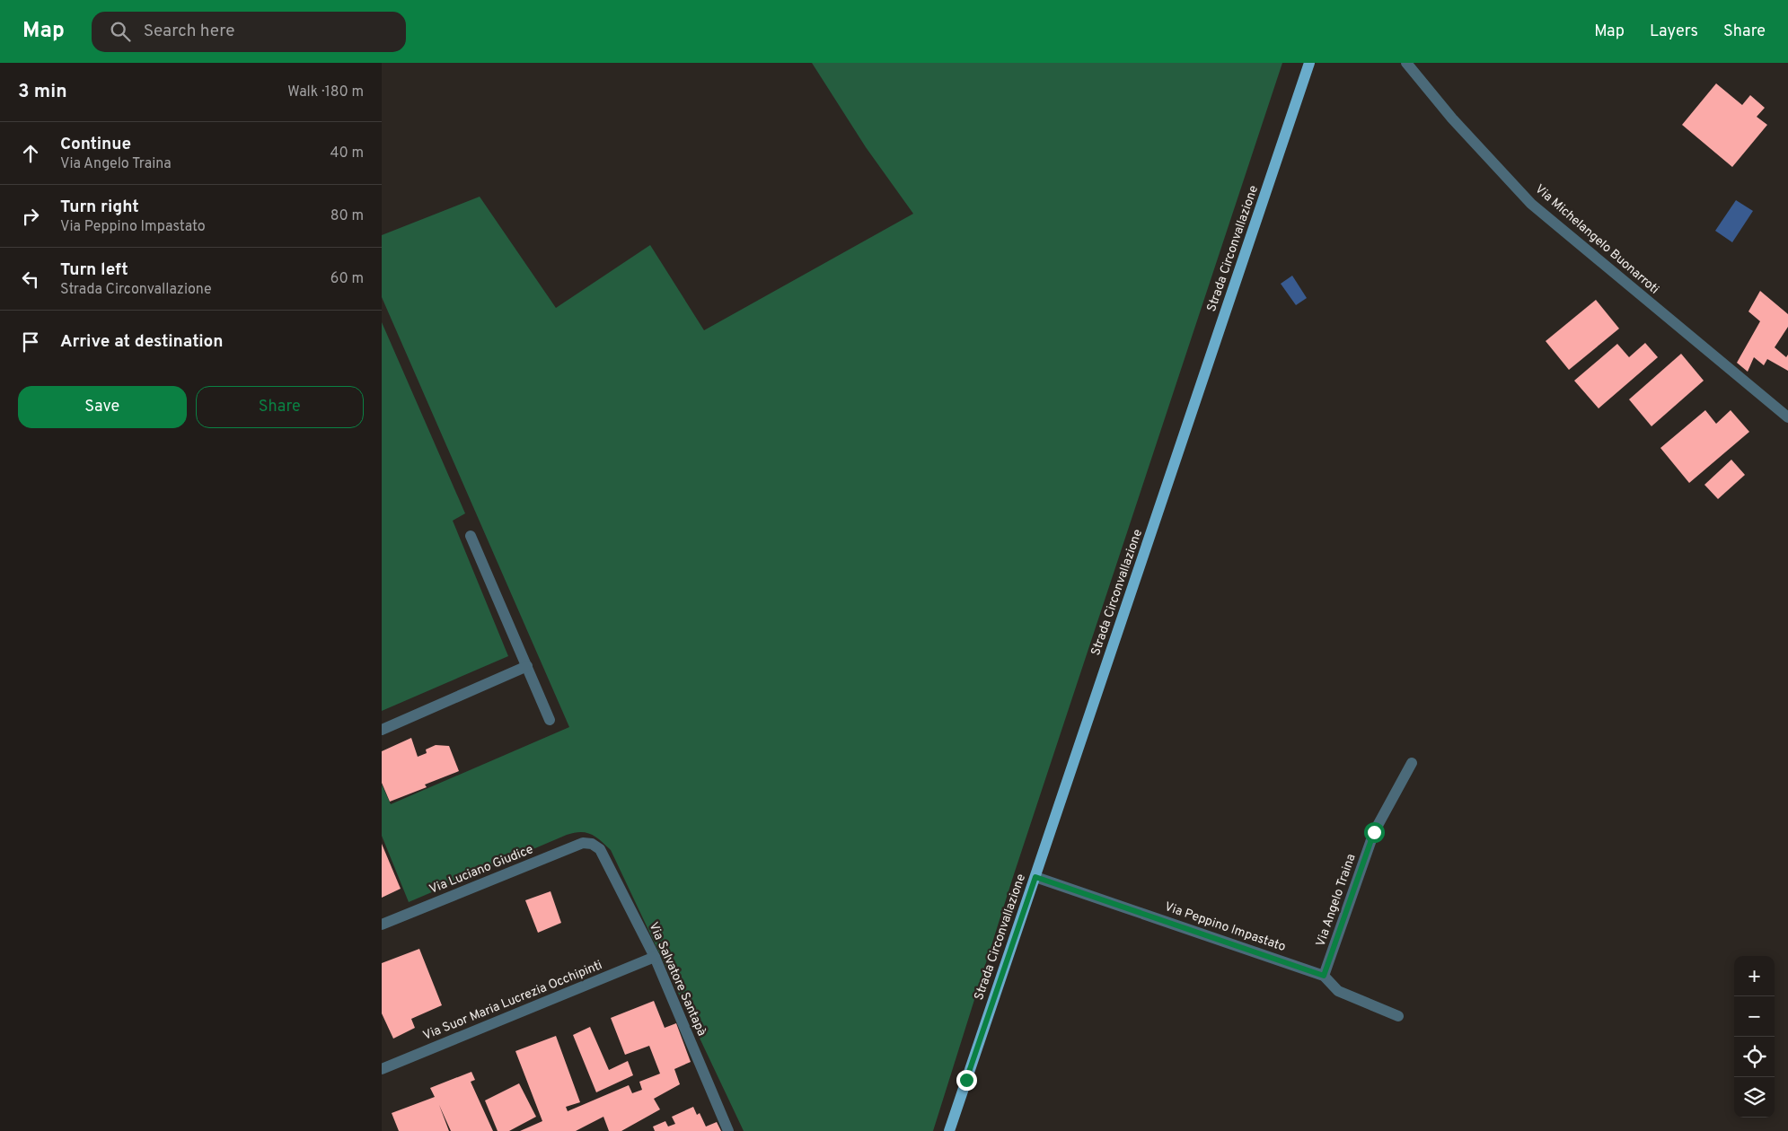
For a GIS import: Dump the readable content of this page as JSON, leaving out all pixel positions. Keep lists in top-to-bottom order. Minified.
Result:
{"streets":{"main road":["Strada Circonvallazione"],"street":["Via Michelangelo Buonarroti","Via Luciano Giudice","Via Angelo Traina","Via Peppino Impastato","Via Salvatore Santapà","Via Suor Maria Lucrezia Occhipinti"]},"crossings":[["Strada Circonvallazione","Via Peppino Impastato"],["Via Luciano Giudice","Via Salvatore Santapà"],["Via Angelo Traina","Via Peppino Impastato"],["Via Salvatore Santapà","Via Suor Maria Lucrezia Occhipinti"]],"page":{"header":"Map","search":"Search here","nav":["Map","Layers","Share"],"heading":["3 min","Walk · 180 m"],"list":[["Continue","Via Angelo Traina","40 m"],["Turn right","Via Peppino Impastato","80 m"],["Turn left","Strada Circonvallazione","60 m"],"Arrive at destination"],"buttons":["Save","Share"],"map_buttons":["+","−"]}}
